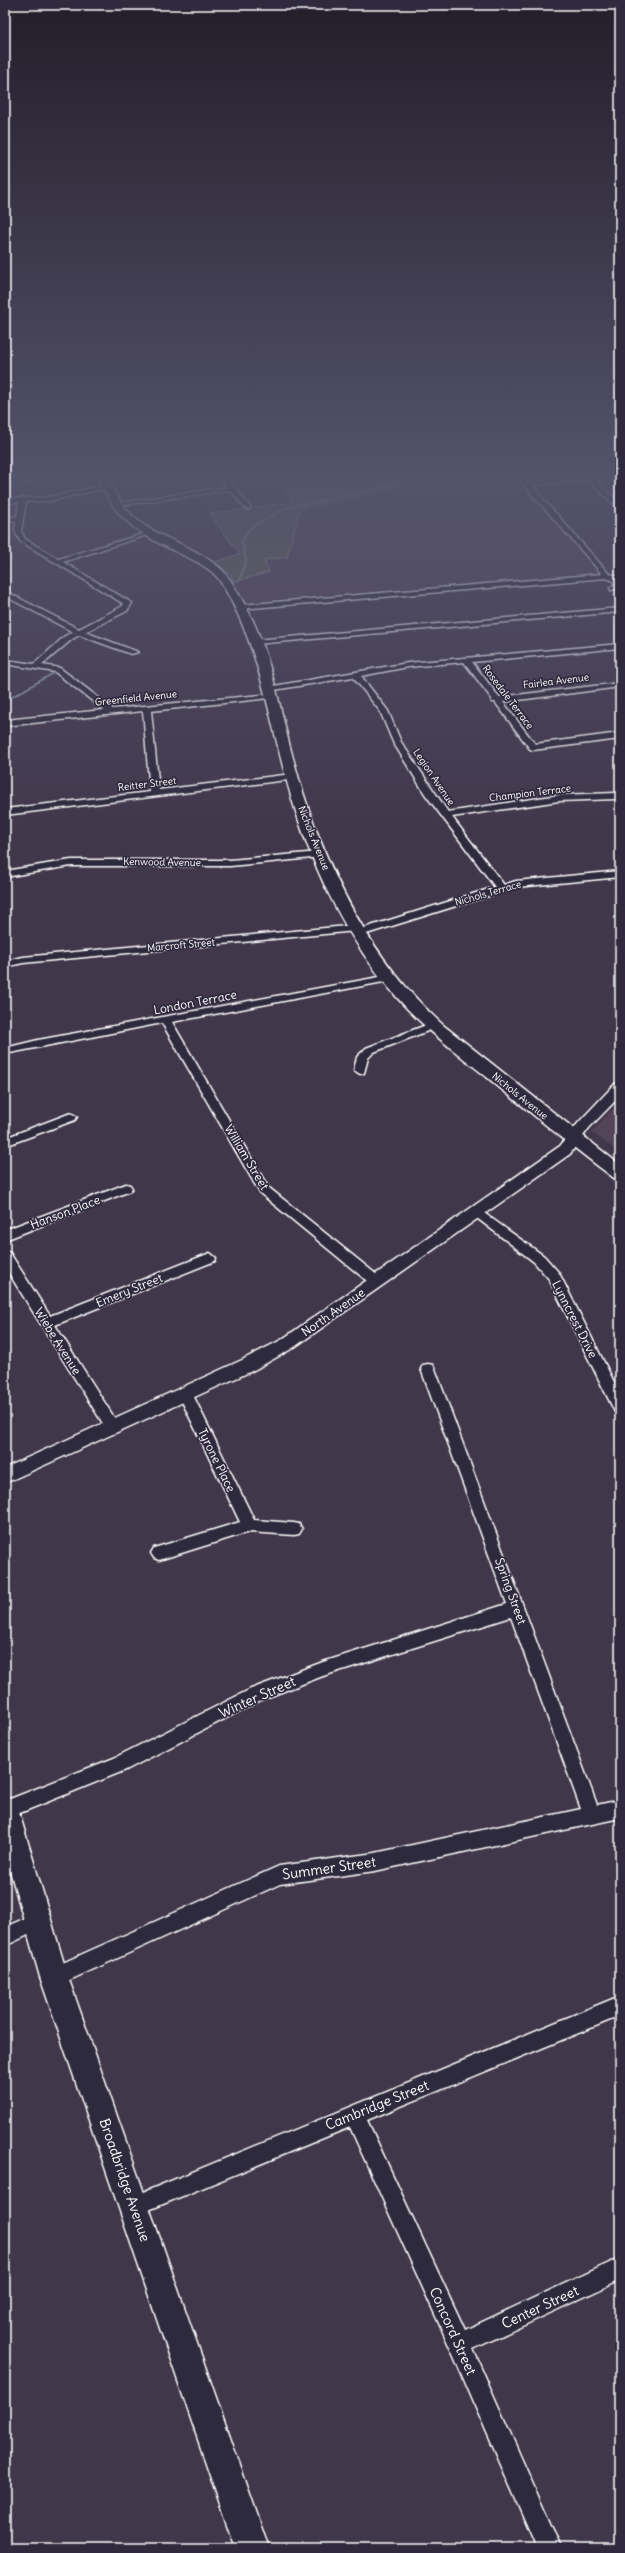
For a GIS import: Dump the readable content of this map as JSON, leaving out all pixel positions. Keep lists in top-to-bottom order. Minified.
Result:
{"streets":{"main road":["Nichols Avenue","Broadbridge Avenue"],"street":["Fairlea Avenue","Rosedale Terrace","Greenfield Avenue","Legion Avenue","Reitter Street","Champion Terrace","Kenwood Avenue","Nichols Terrace","Marcroft Street","London Terrace","William Street","Hanson Place","Emery Street","North Avenue","Lynncrest Drive","Wiebe Avenue","Tyrone Place","Spring Street","Winter Street","Summer Street","Cambridge Street","Center Street","Concord Street"]},"crossings":[["Fairlea Avenue","Rosedale Terrace"],["Rosedale Terrace","Greenfield Avenue"],["Greenfield Avenue","Legion Avenue"],["Greenfield Avenue","Nichols Avenue"],["Legion Avenue","Champion Terrace"],["Legion Avenue","Nichols Terrace"],["Reitter Street","Nichols Avenue"],["Nichols Avenue","Kenwood Avenue"],["Nichols Avenue","Nichols Terrace"],["Nichols Avenue","Marcroft Street"],["Nichols Avenue","London Terrace"],["Nichols Avenue","North Avenue"],["Nichols Terrace","Marcroft Street"],["London Terrace","William Street"],["William Street","North Avenue"],["Emery Street","Wiebe Avenue"],["North Avenue","Lynncrest Drive"],["North Avenue","Wiebe Avenue"],["North Avenue","Tyrone Place"],["Spring Street","Winter Street"],["Spring Street","Summer Street"],["Winter Street","Broadbridge Avenue"],["Summer Street","Broadbridge Avenue"],["Cambridge Street","Broadbridge Avenue"],["Cambridge Street","Concord Street"],["Center Street","Concord Street"]]}
